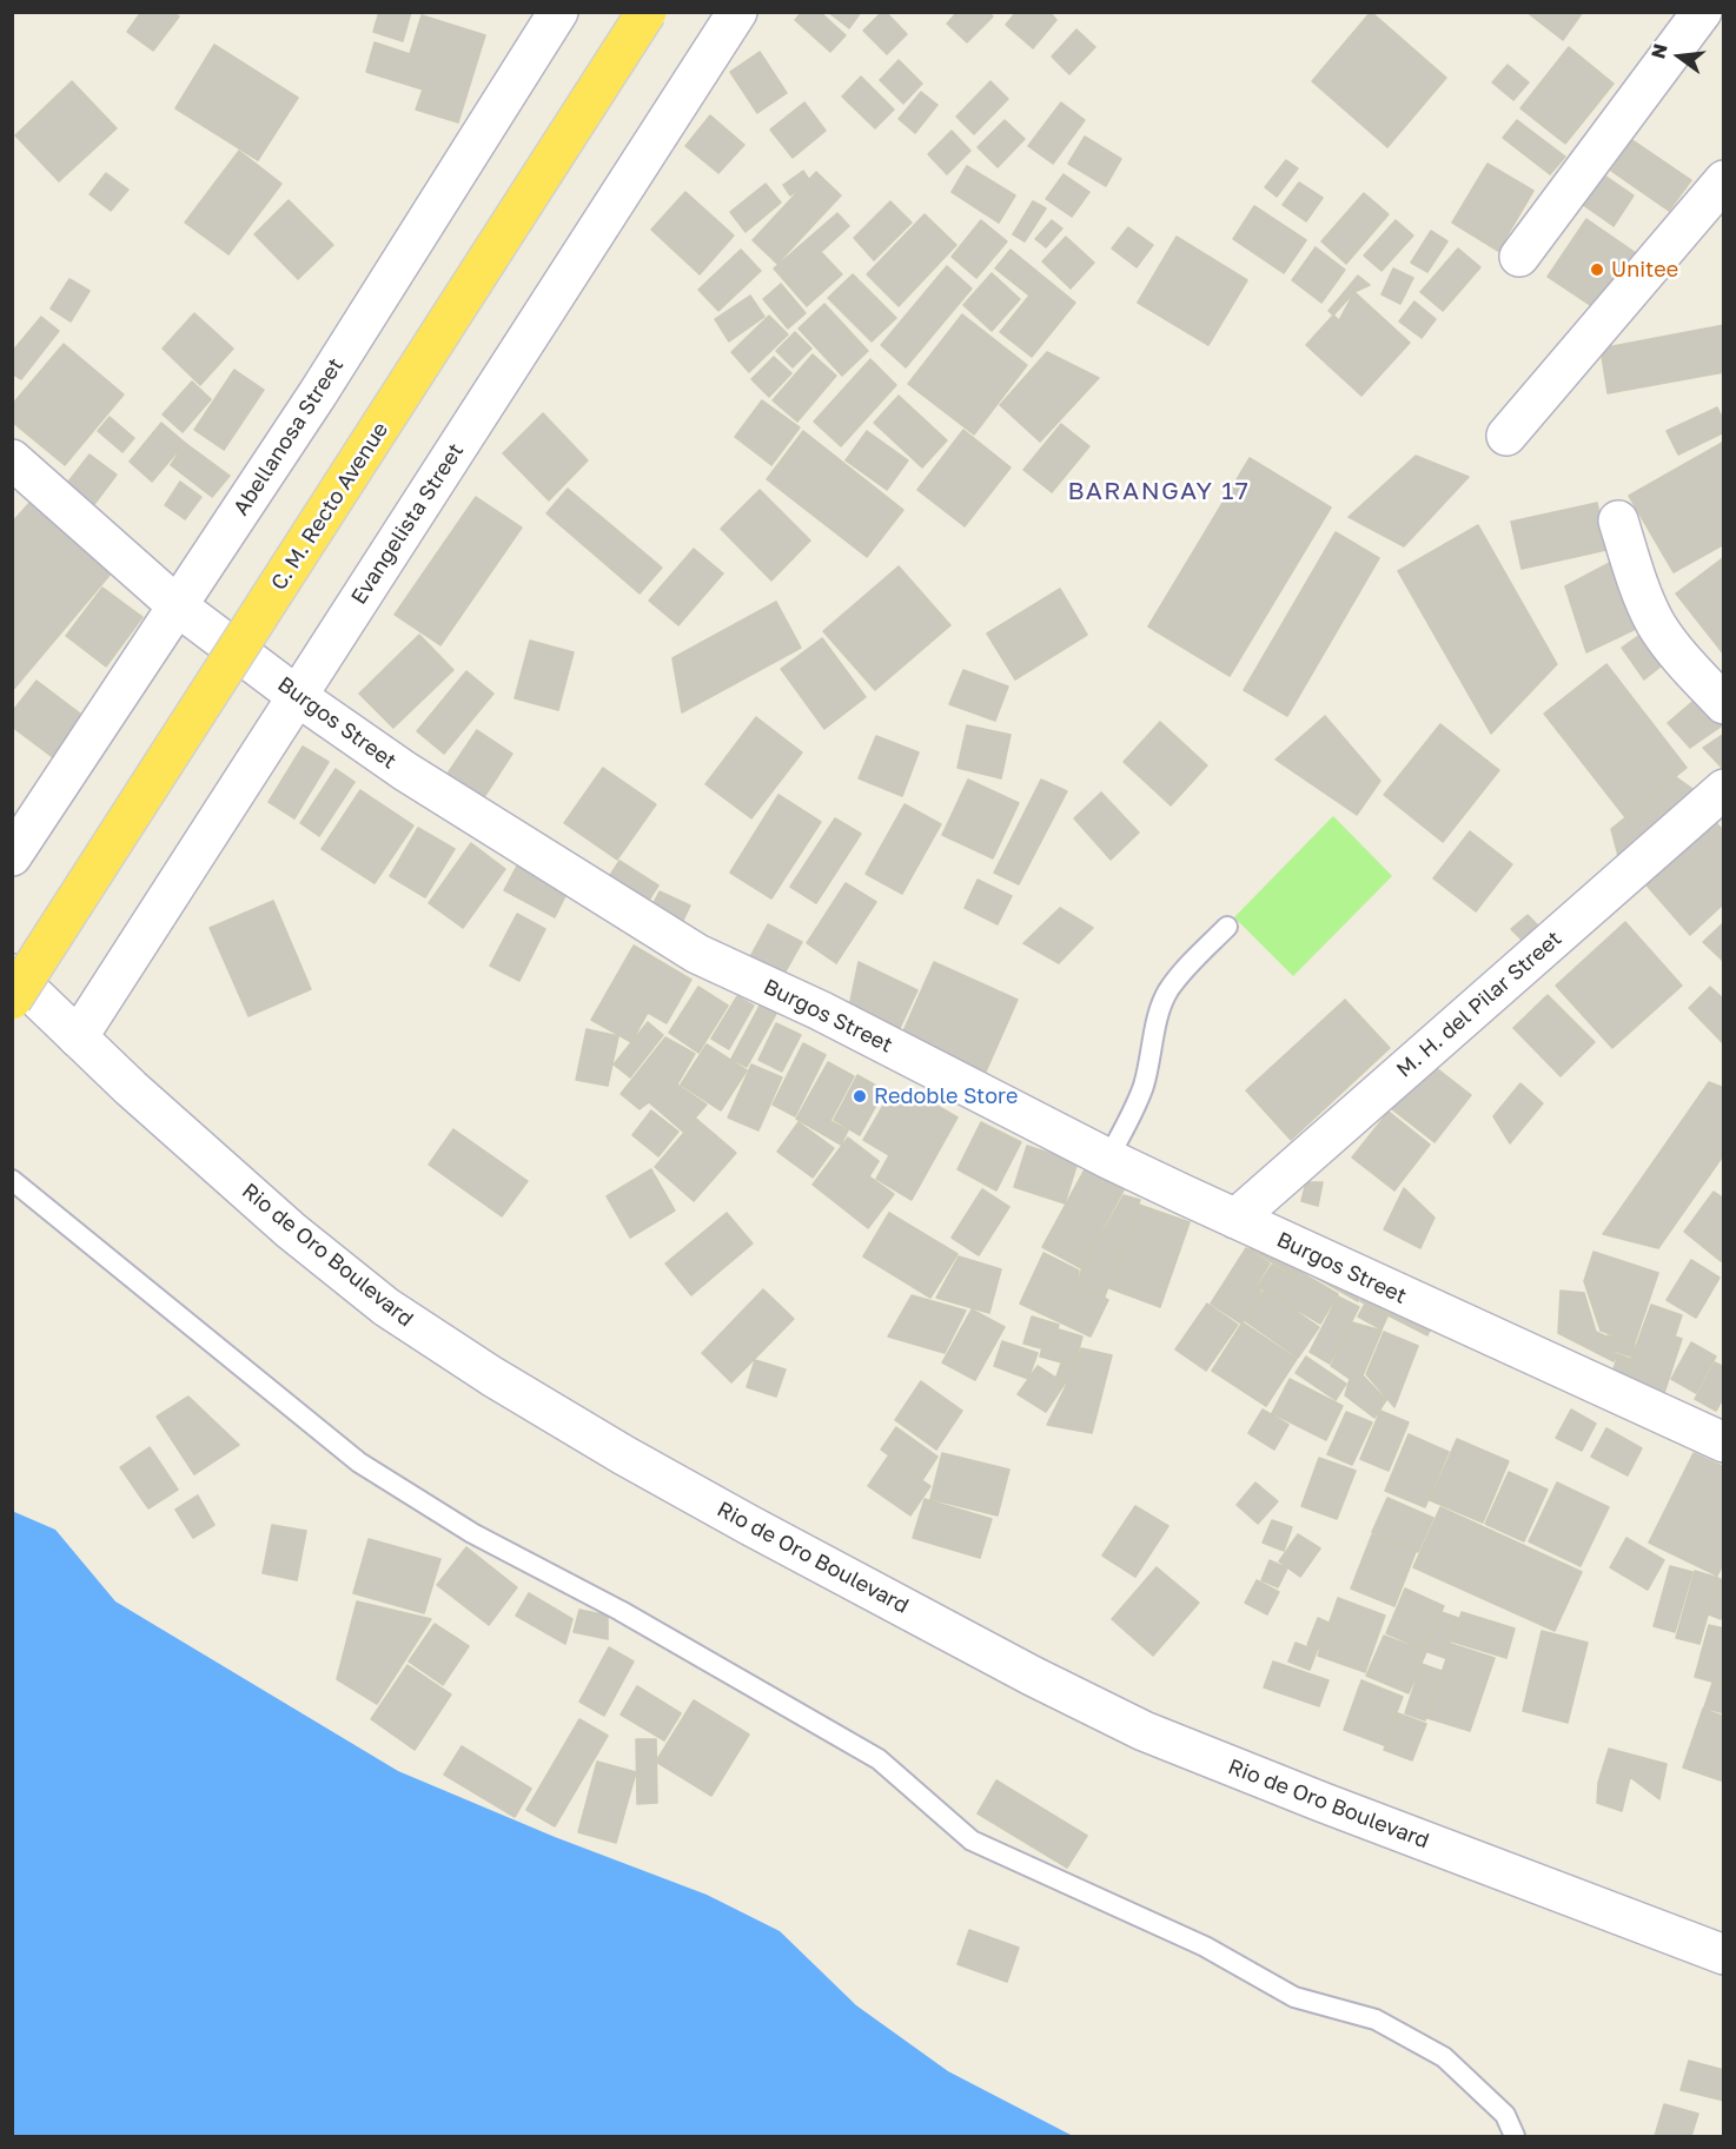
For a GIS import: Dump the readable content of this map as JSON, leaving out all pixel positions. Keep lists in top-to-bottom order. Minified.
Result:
{"streets":{"highway":["C. M. Recto Avenue"],"street":["Abellanosa Street","Evangelista Street","Burgos Street","M. H. del Pilar Street","Rio de Oro Boulevard"]},"crossings":[["Abellanosa Street","Burgos Street"],["Evangelista Street","Burgos Street"],["Evangelista Street","Rio de Oro Boulevard"],["Burgos Street","M. H. del Pilar Street"]],"districts":["BARANGAY 17"],"places":["Unitee","Redoble Store"],"north":"left"}
